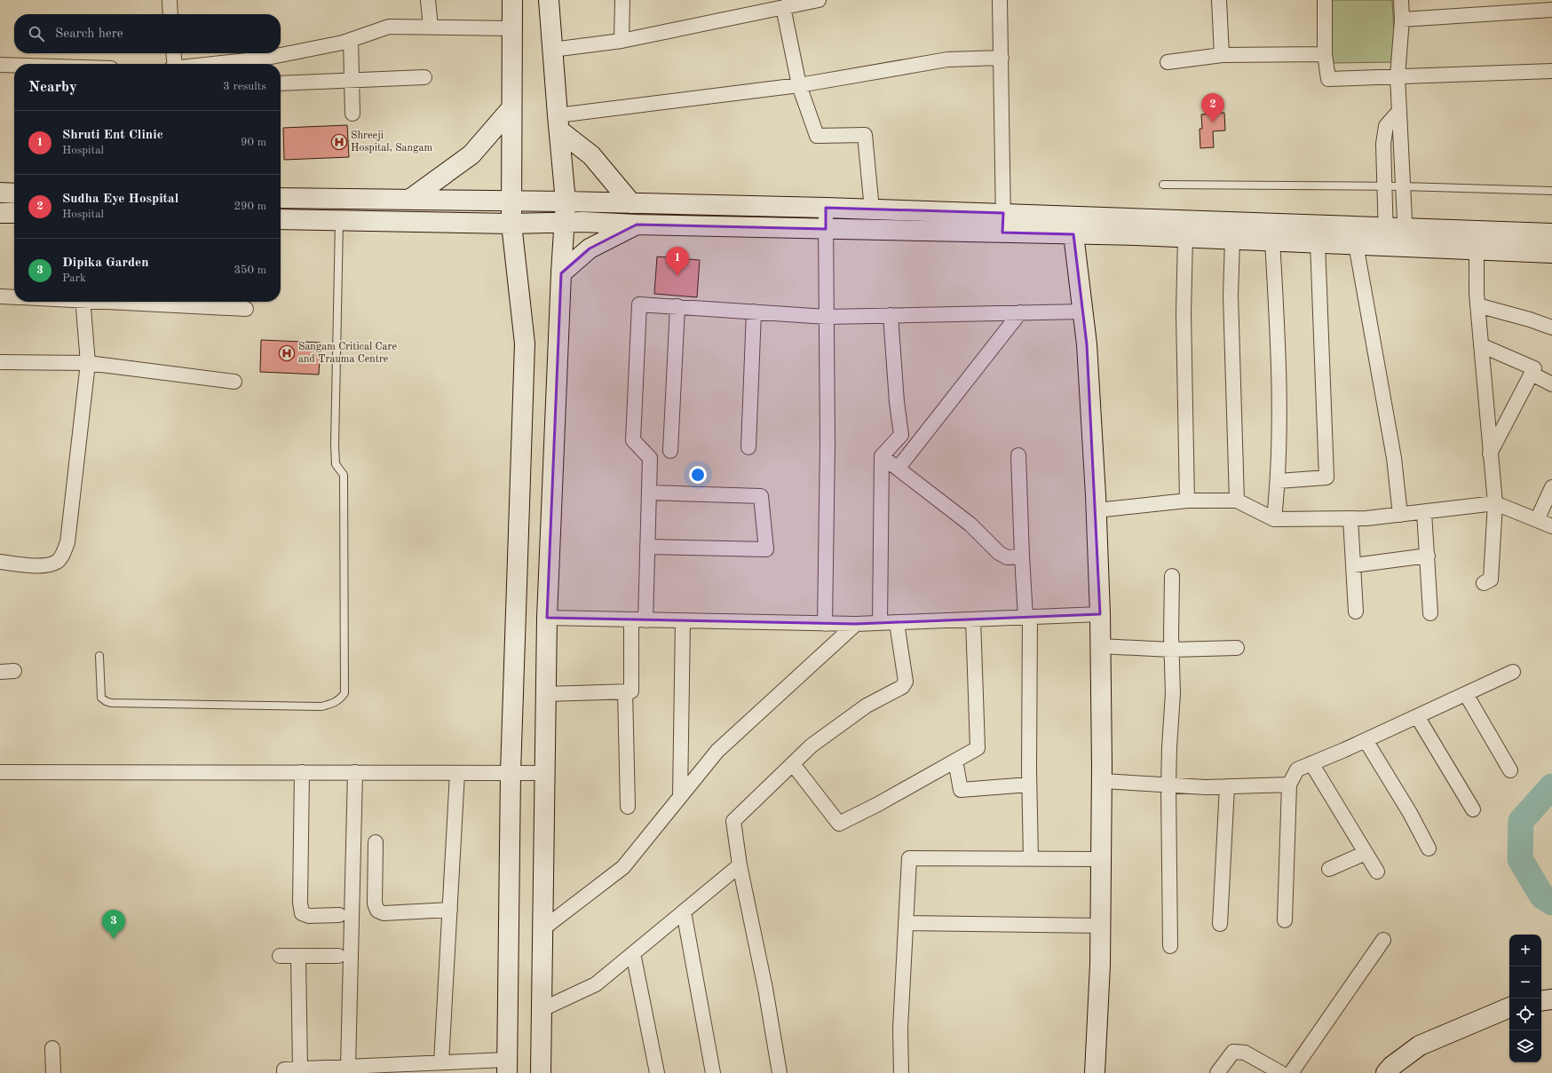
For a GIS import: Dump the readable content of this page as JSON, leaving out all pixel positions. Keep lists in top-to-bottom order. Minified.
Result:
{"places":{"hospital":["Shreeji Hospital, Sangam","Sangam Critical Care and Trauma Centre"]},"page":{"search":"Search here","heading":["Nearby","3 results"],"pins":["2","1","3"],"list":[{"mark":"1","name":"Shruti Ent Clinic","note":"Hospital","value":"90 m"},{"mark":"2","name":"Sudha Eye Hospital","note":"Hospital","value":"290 m"},{"mark":"3","name":"Dipika Garden","note":"Park","value":"350 m"}],"map_buttons":["+","−"]}}
